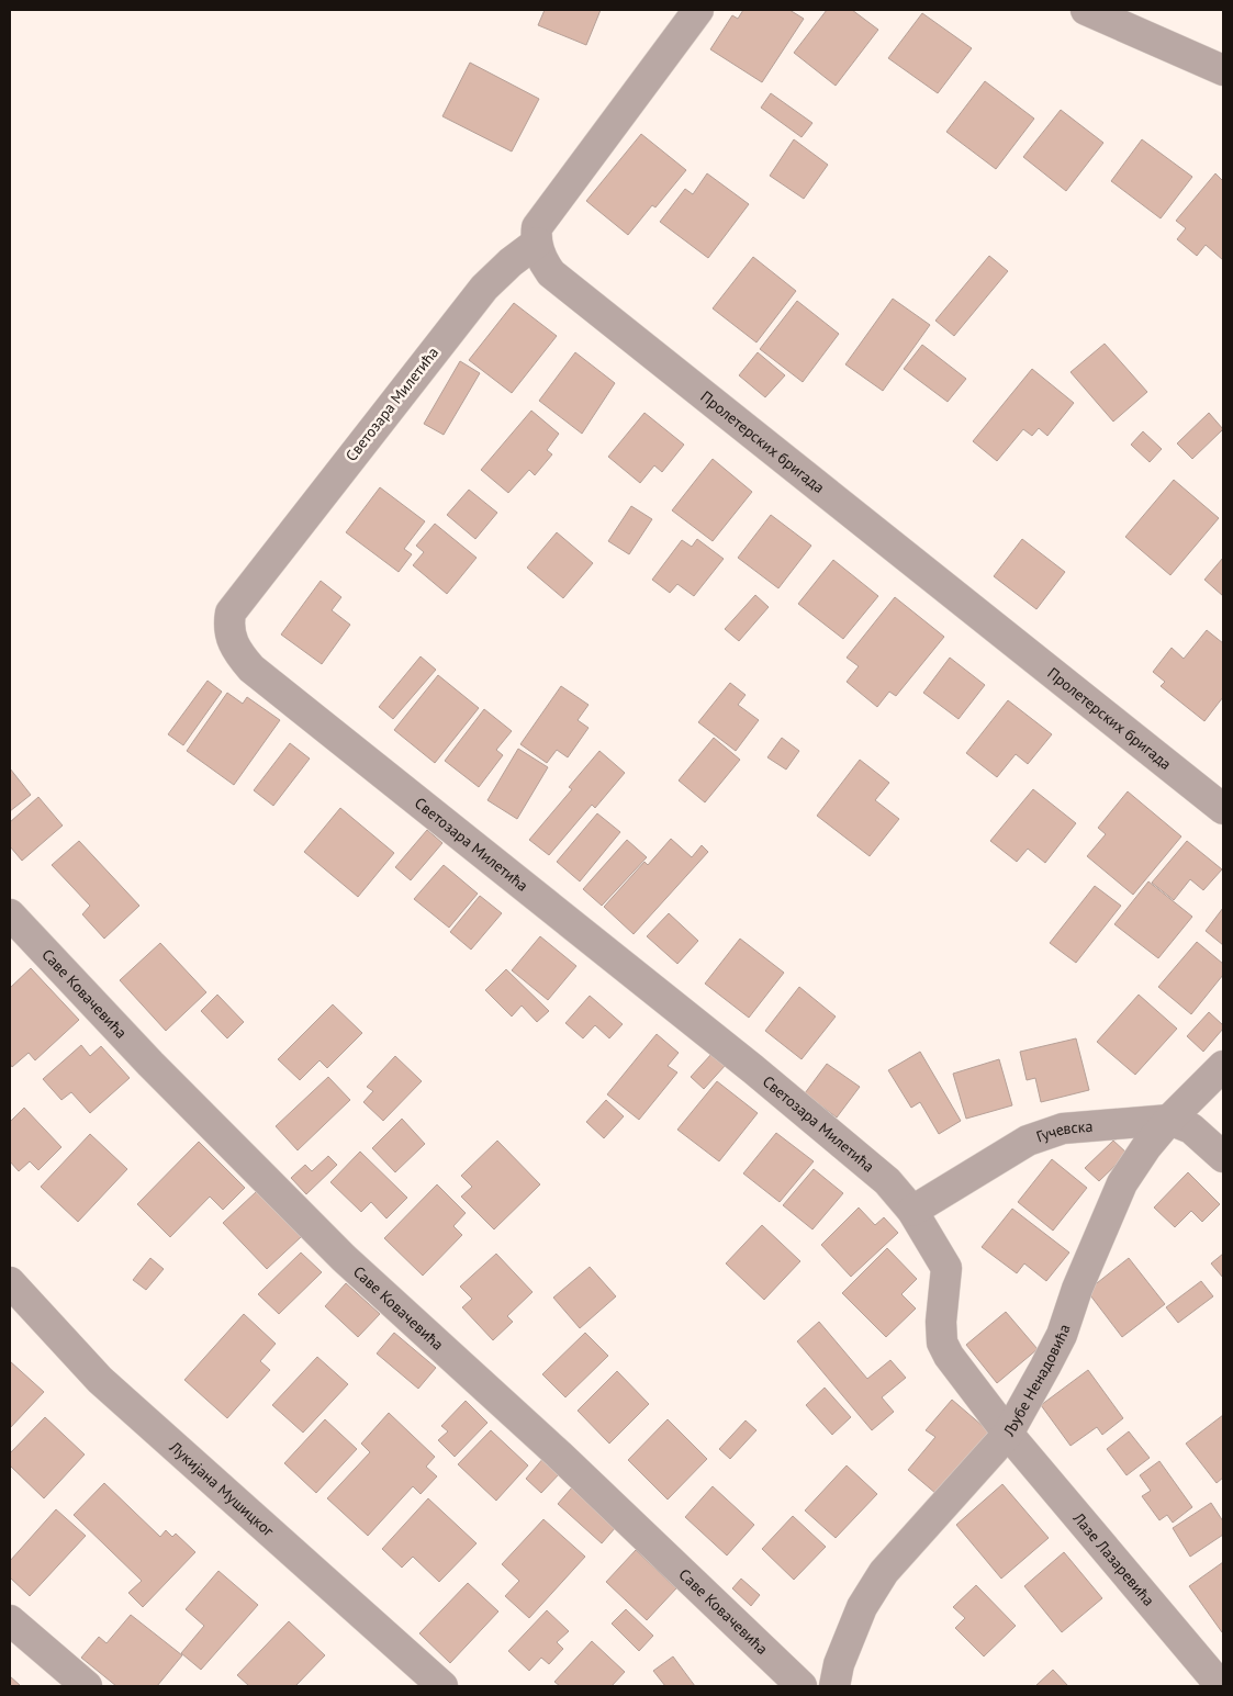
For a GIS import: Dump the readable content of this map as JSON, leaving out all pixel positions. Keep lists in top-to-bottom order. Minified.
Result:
{"streets":{"street":["Светозара Милетића","Пролетерских бригада","Саве Ковачевића","Гучевска","Љубе Ненадовића","Лукијана Мушицког","Лазе Лазаревића"]},"crossings":[["Светозара Милетића","Пролетерских бригада"],["Светозара Милетића","Гучевска"],["Светозара Милетића","Љубе Ненадовића"],["Светозара Милетића","Лазе Лазаревића"],["Гучевска","Љубе Ненадовића"],["Љубе Ненадовића","Лазе Лазаревића"]]}
